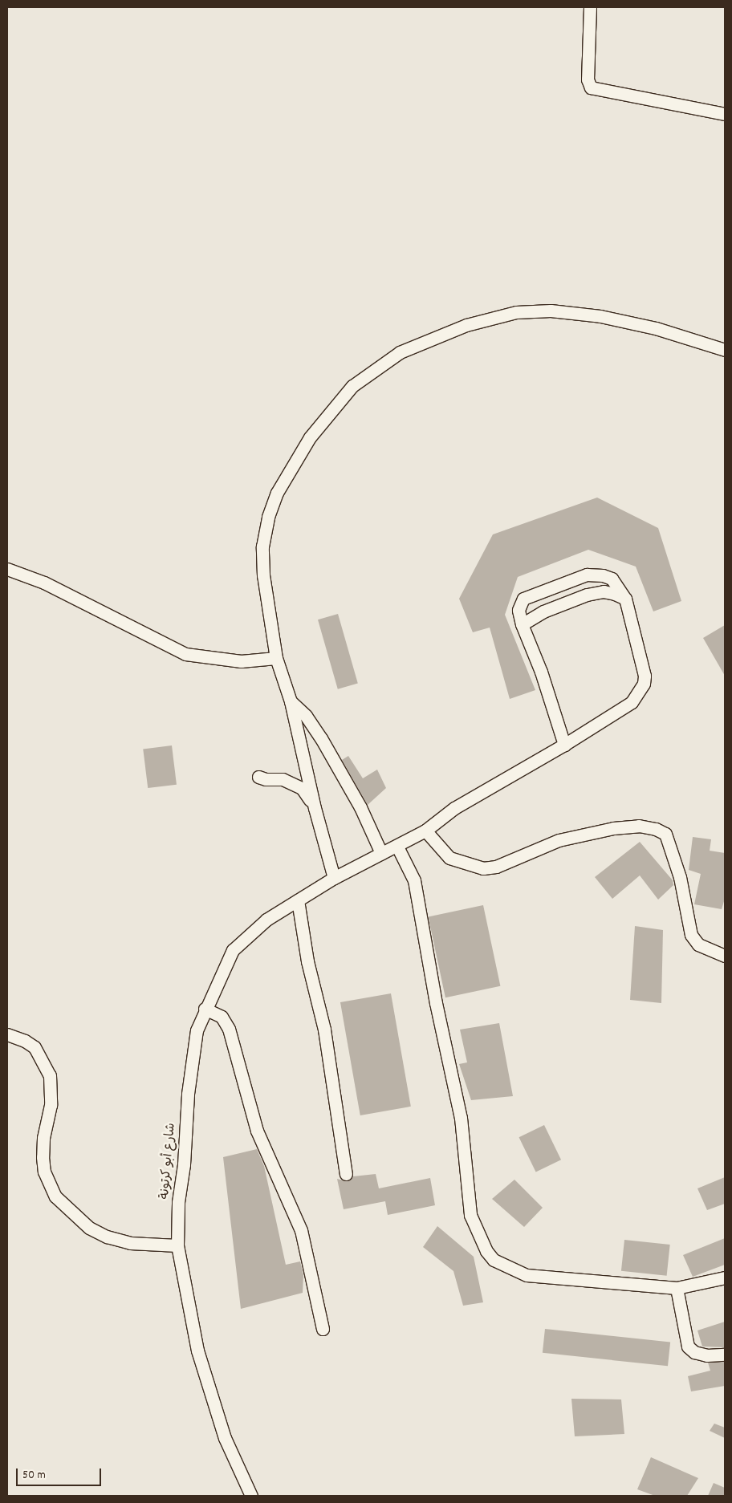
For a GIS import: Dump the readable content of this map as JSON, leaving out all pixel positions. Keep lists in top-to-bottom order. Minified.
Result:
{"streets":{"street":["شارع أبو كرتونة"]},"scale_bar":"50 m"}
